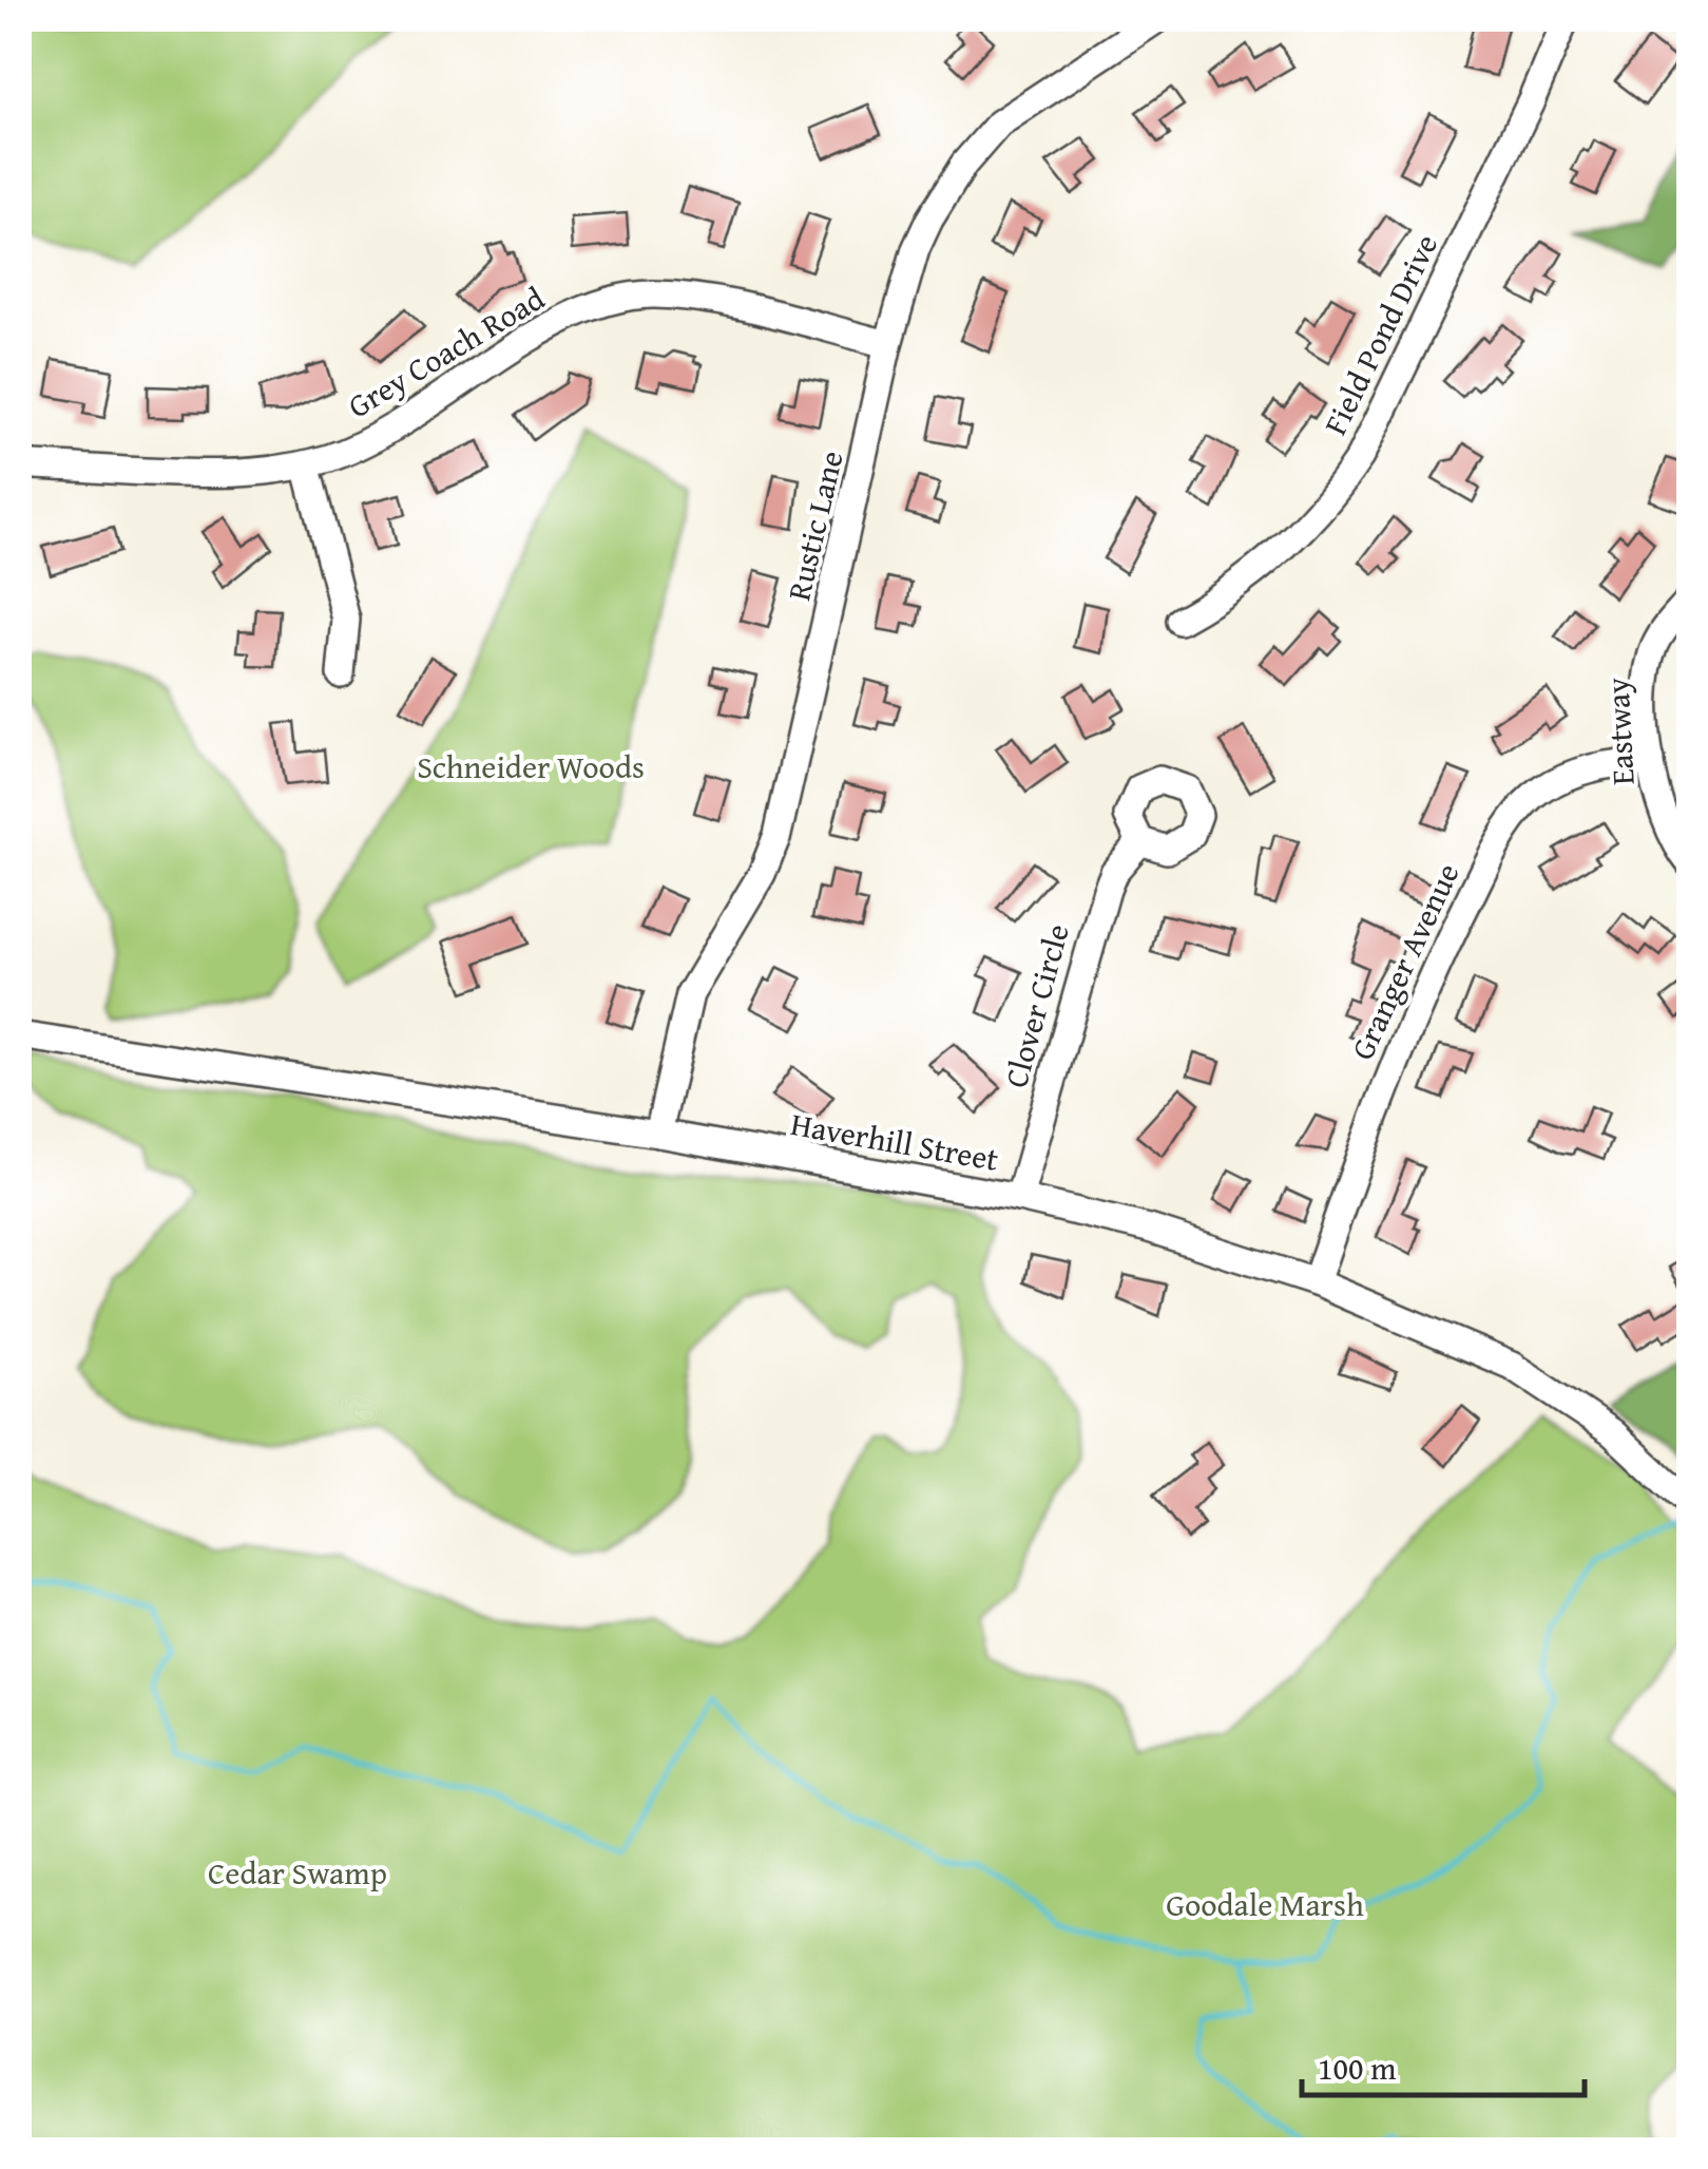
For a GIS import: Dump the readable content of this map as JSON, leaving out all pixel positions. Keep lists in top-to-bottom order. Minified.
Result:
{"streets":{"street":["Field Pond Drive","Grey Coach Road","Rustic Lane","Eastway","Granger Avenue","Clover Circle","Haverhill Street"]},"crossings":[["Grey Coach Road","Rustic Lane"],["Rustic Lane","Haverhill Street"],["Eastway","Granger Avenue"],["Granger Avenue","Haverhill Street"],["Clover Circle","Haverhill Street"]],"parks":["Schneider Woods","Cedar Swamp","Goodale Marsh"],"scale_bar":"100 m"}
